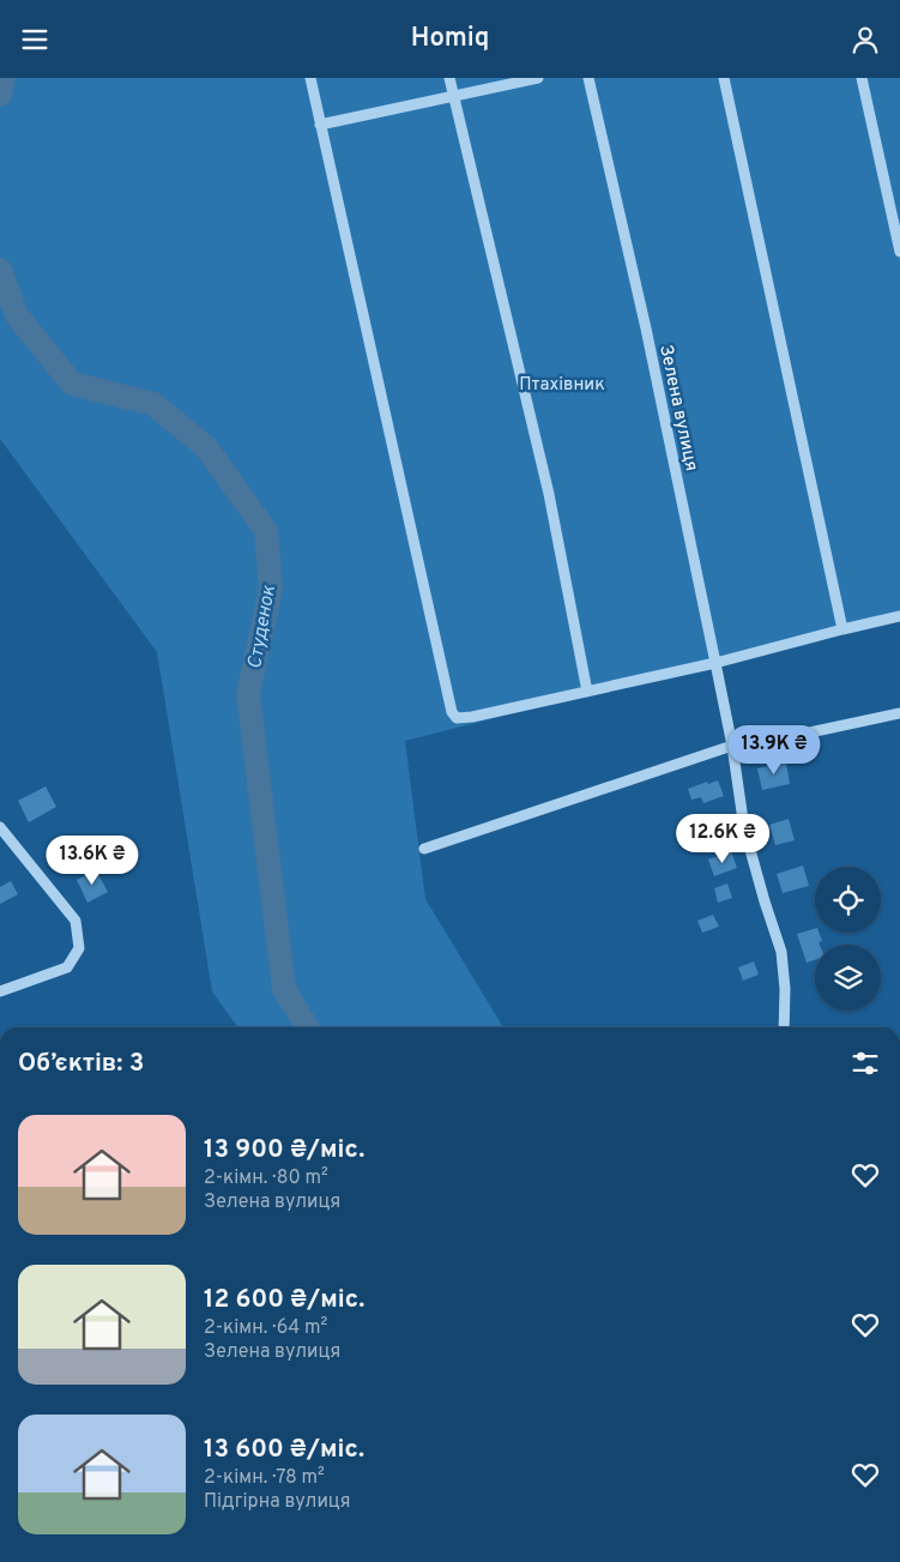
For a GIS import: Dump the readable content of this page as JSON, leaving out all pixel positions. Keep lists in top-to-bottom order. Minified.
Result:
{"streets":{"street":["Зелена вулиця"]},"water":["Студенок"],"parks":["Птахівник"],"page":{"header":"Homiq","price":["13.9K ₴","12.6K ₴","13.6K ₴"],"heading":"Об’єктів: 3","list":[{"name":"13 900 ₴/міс.","note":"2-кімн. · 80 m² · Зелена вулиця"},{"name":"12 600 ₴/міс.","note":"2-кімн. · 64 m² · Зелена вулиця"},{"name":"13 600 ₴/міс.","note":"2-кімн. · 78 m² · Підгірна вулиця"}]}}
